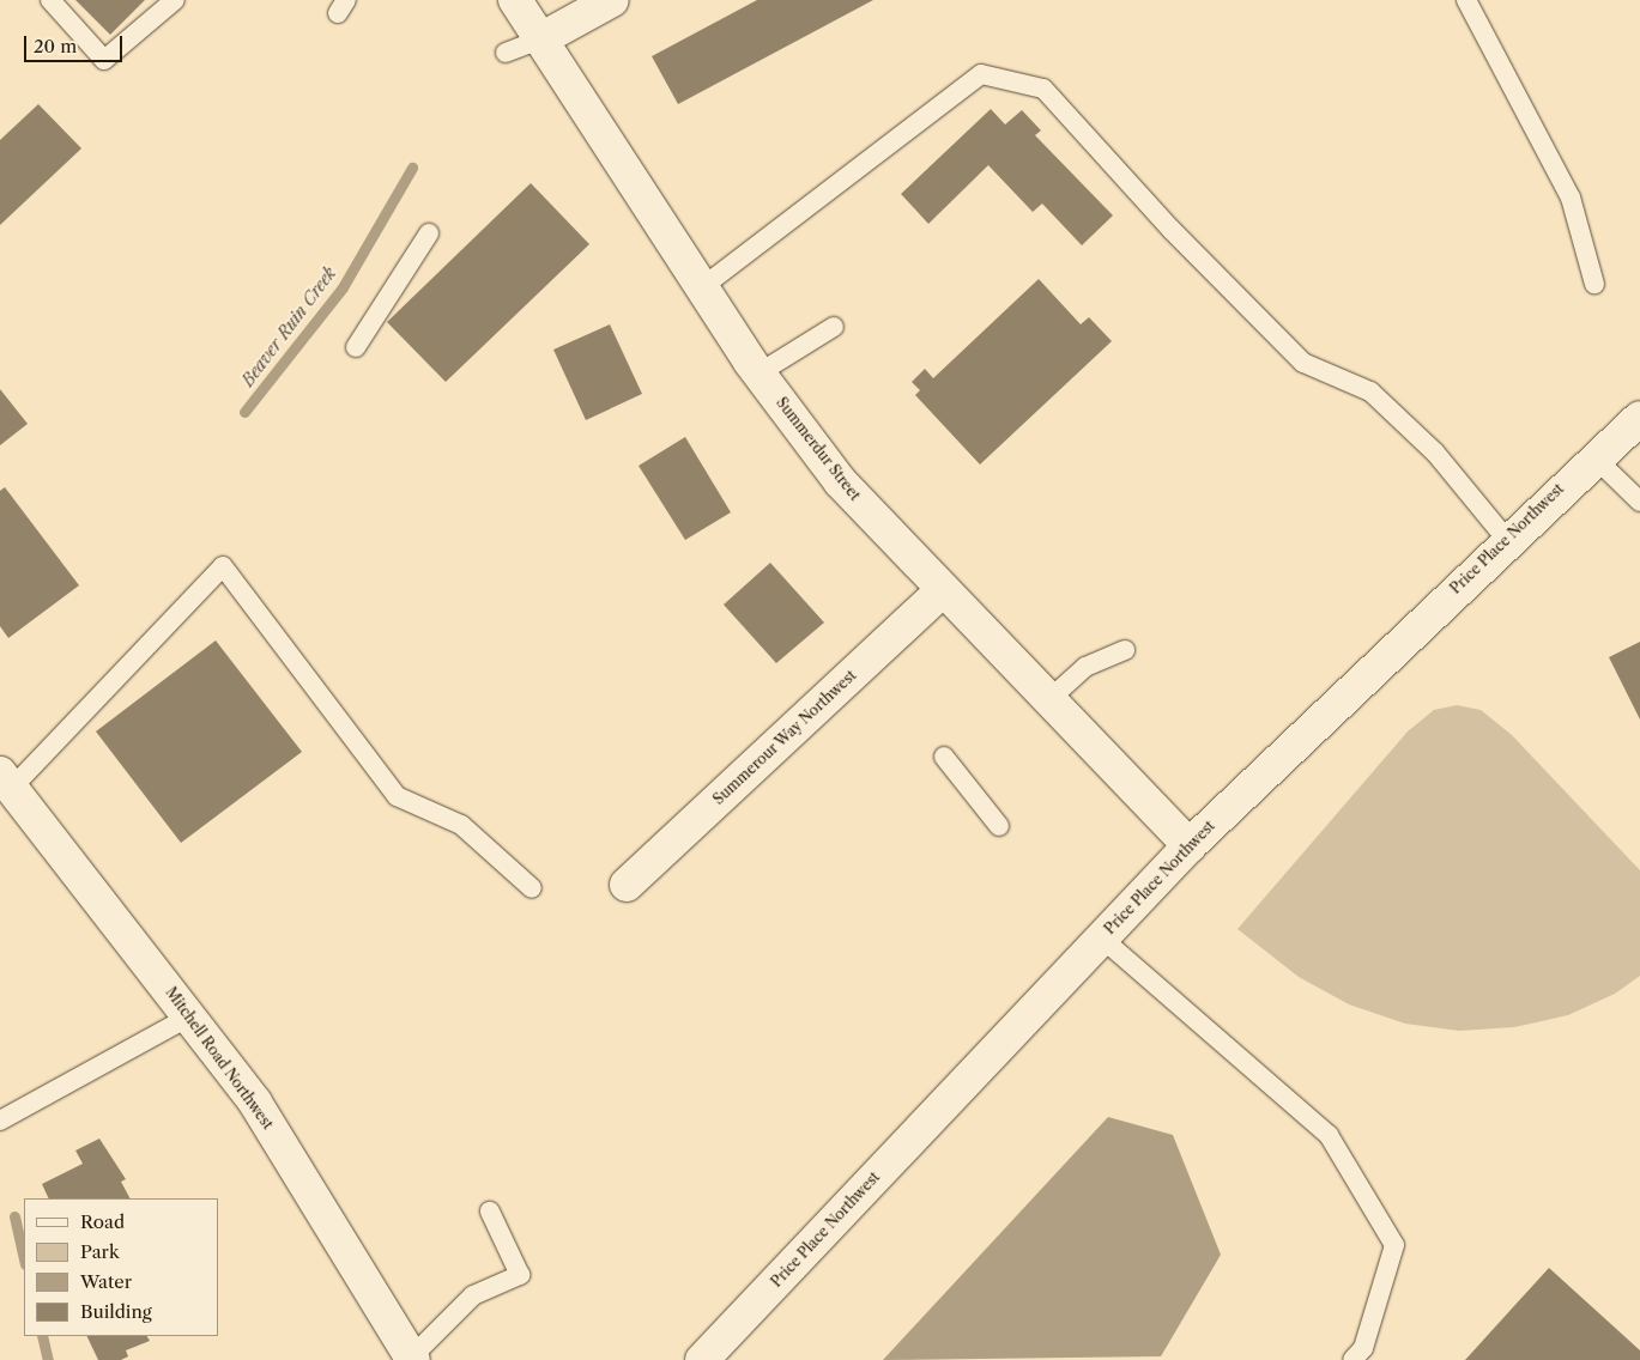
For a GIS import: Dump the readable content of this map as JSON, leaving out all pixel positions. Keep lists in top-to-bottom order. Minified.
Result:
{"streets":{"street":["Summerdur Street","Price Place Northwest","Summerour Way Northwest","Mitchell Road Northwest"]},"crossings":[["Summerdur Street","Price Place Northwest"],["Summerdur Street","Summerour Way Northwest"]],"water":["Beaver Ruin Creek"],"legend":["Road","Park","Water","Building"],"scale_bar":"20 m"}
